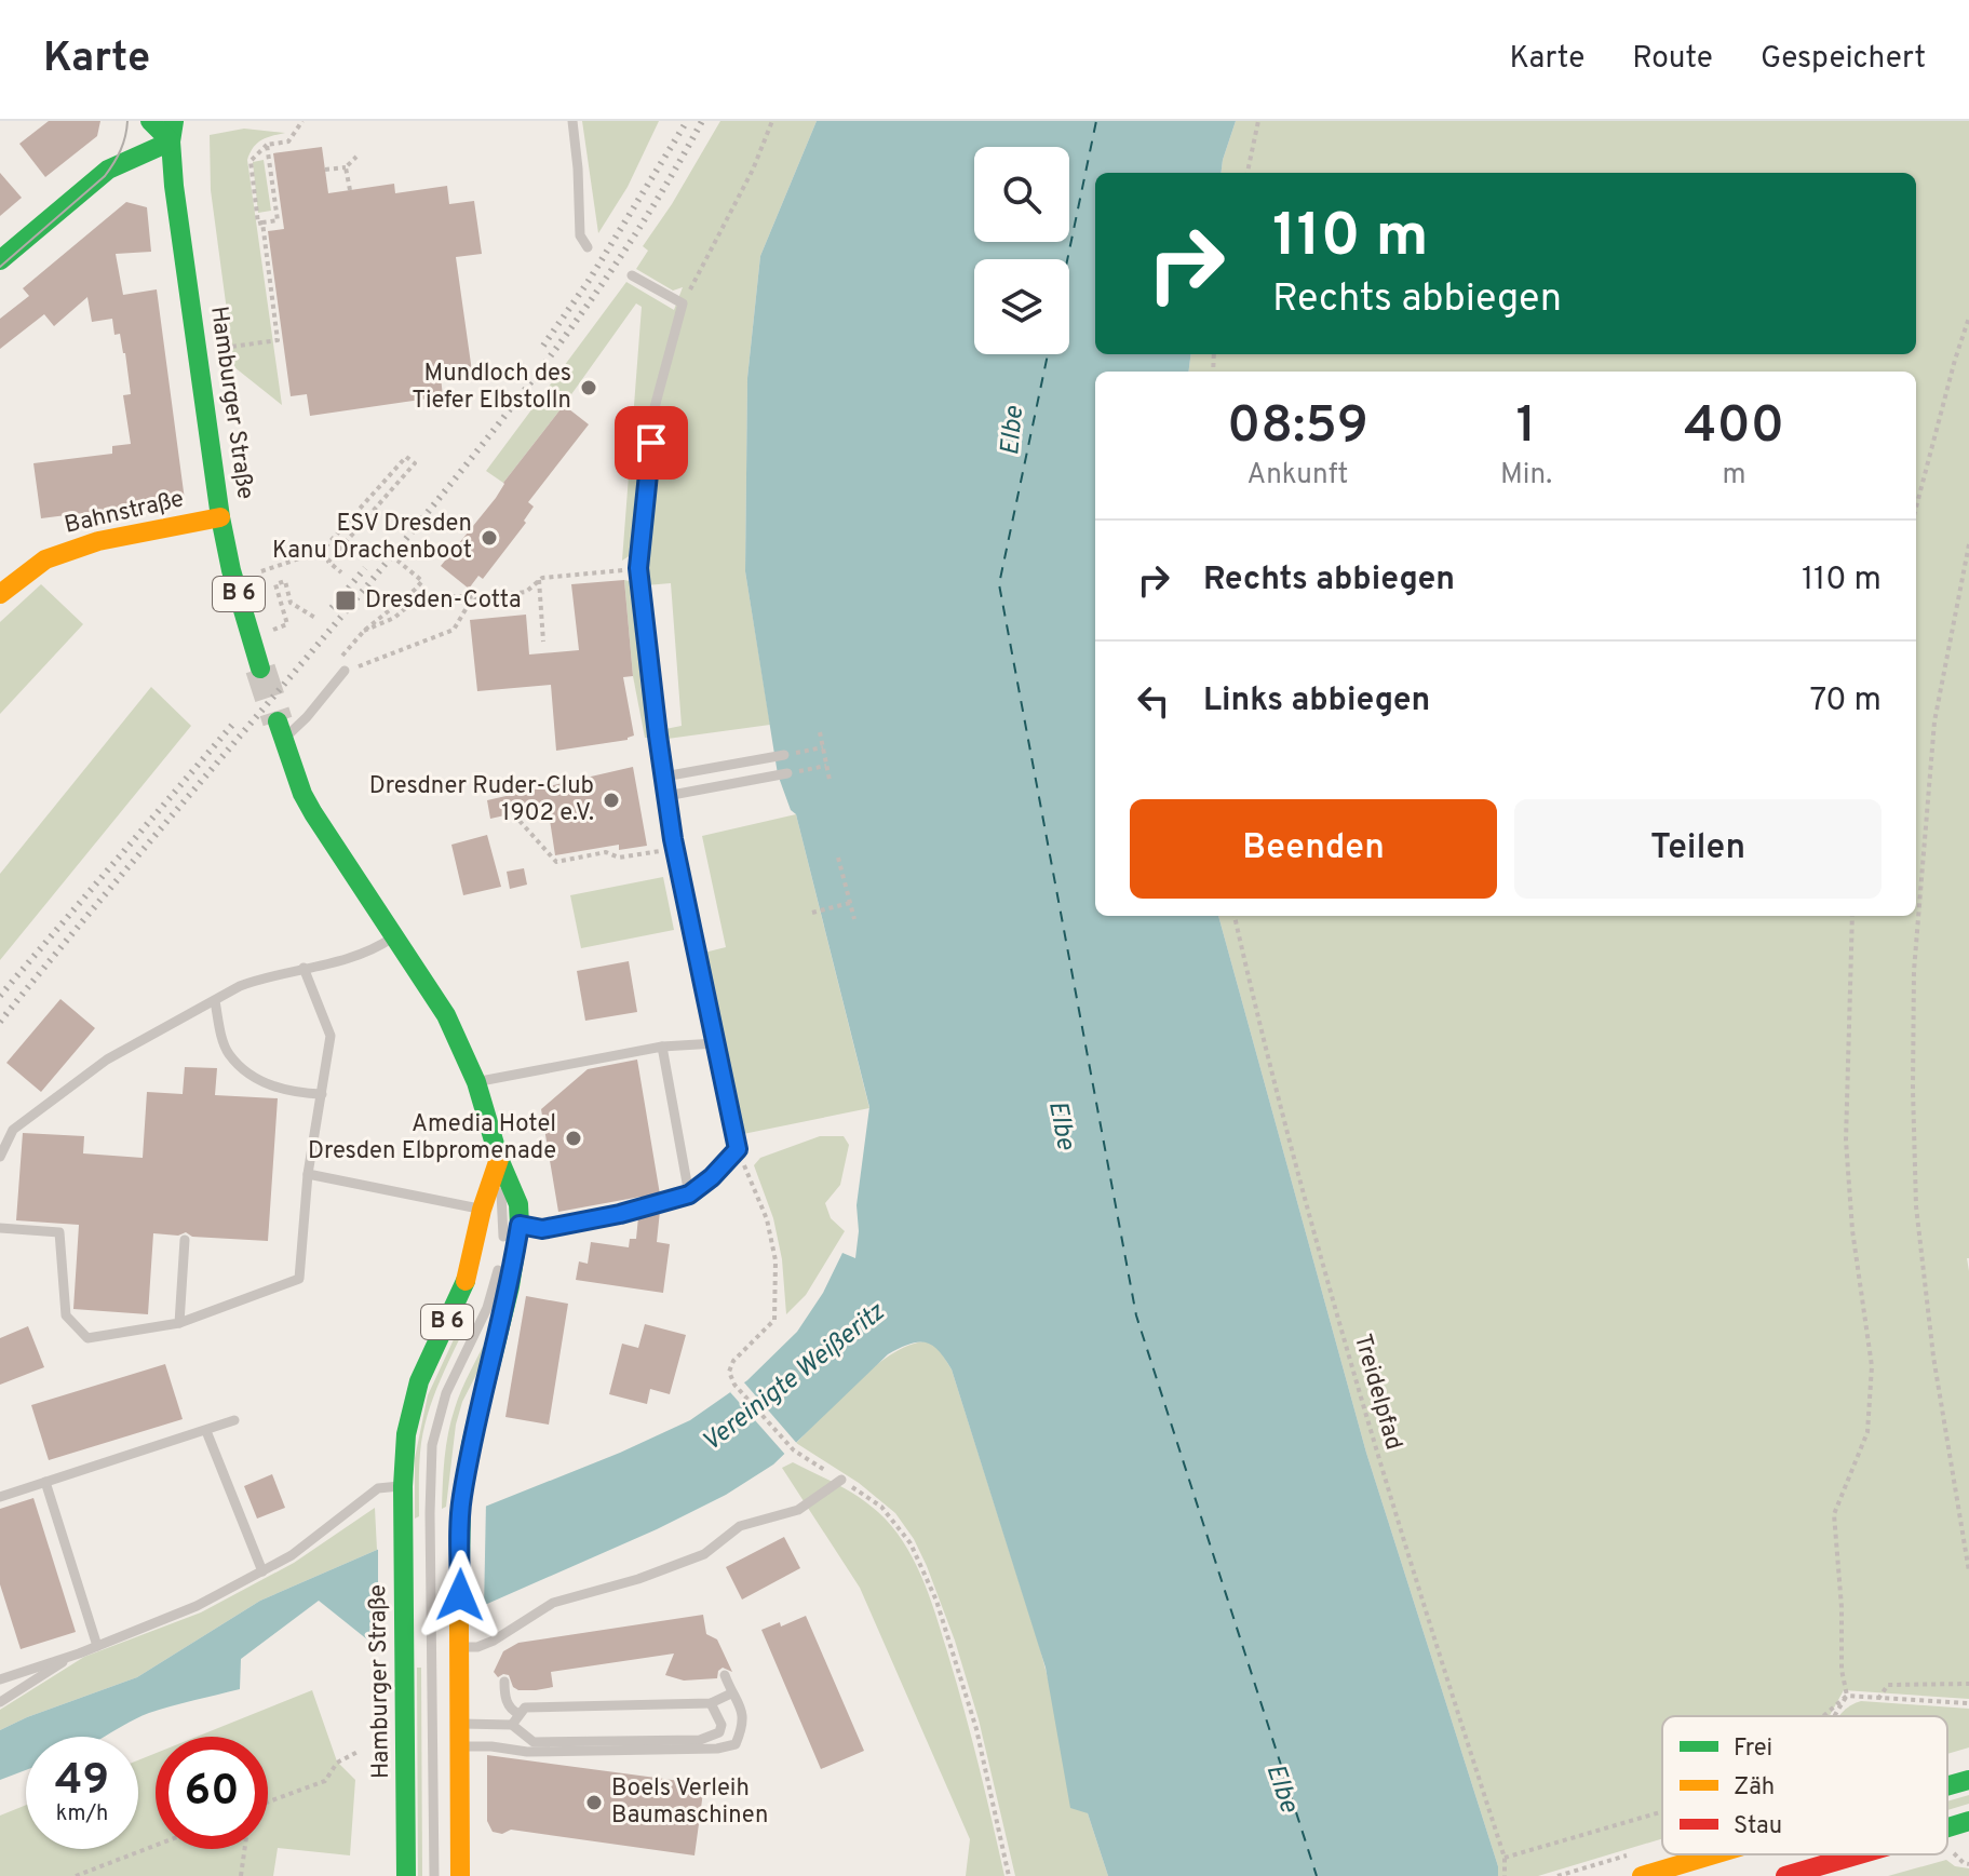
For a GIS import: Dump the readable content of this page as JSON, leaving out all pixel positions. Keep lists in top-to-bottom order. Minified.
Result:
{"streets":{"main road":["Hamburger Straße","Bahnstraße","B 6"],"path":["Treidelpfad"]},"crossings":[["Hamburger Straße","Bahnstraße"],["Hamburger Straße","B 6"]],"water":["Elbe","Vereinigte Weißeritz"],"places":{"other":["Mundloch des Tiefer Elbstolln","ESV Dresden Kanu Drachenboot","Dresdner Ruder-Club 1902 e.V.","Amedia Hotel Dresden Elbpromenade","Boels Verleih Baumaschinen"],"transit":["Dresden-Cotta"]},"legend":["Frei","Zäh","Stau"],"page":{"header":"Karte","nav":["Karte","Route","Gespeichert"],"turn":["110 m","Rechts abbiegen"],"eta":["08:59","Ankunft","1","Min.","400","m"],"list":[{"name":"Rechts abbiegen","value":"110 m"},{"name":"Links abbiegen","value":"70 m"}],"buttons":["Beenden","Teilen"],"speed":"49 km/h","limit":"60"}}
